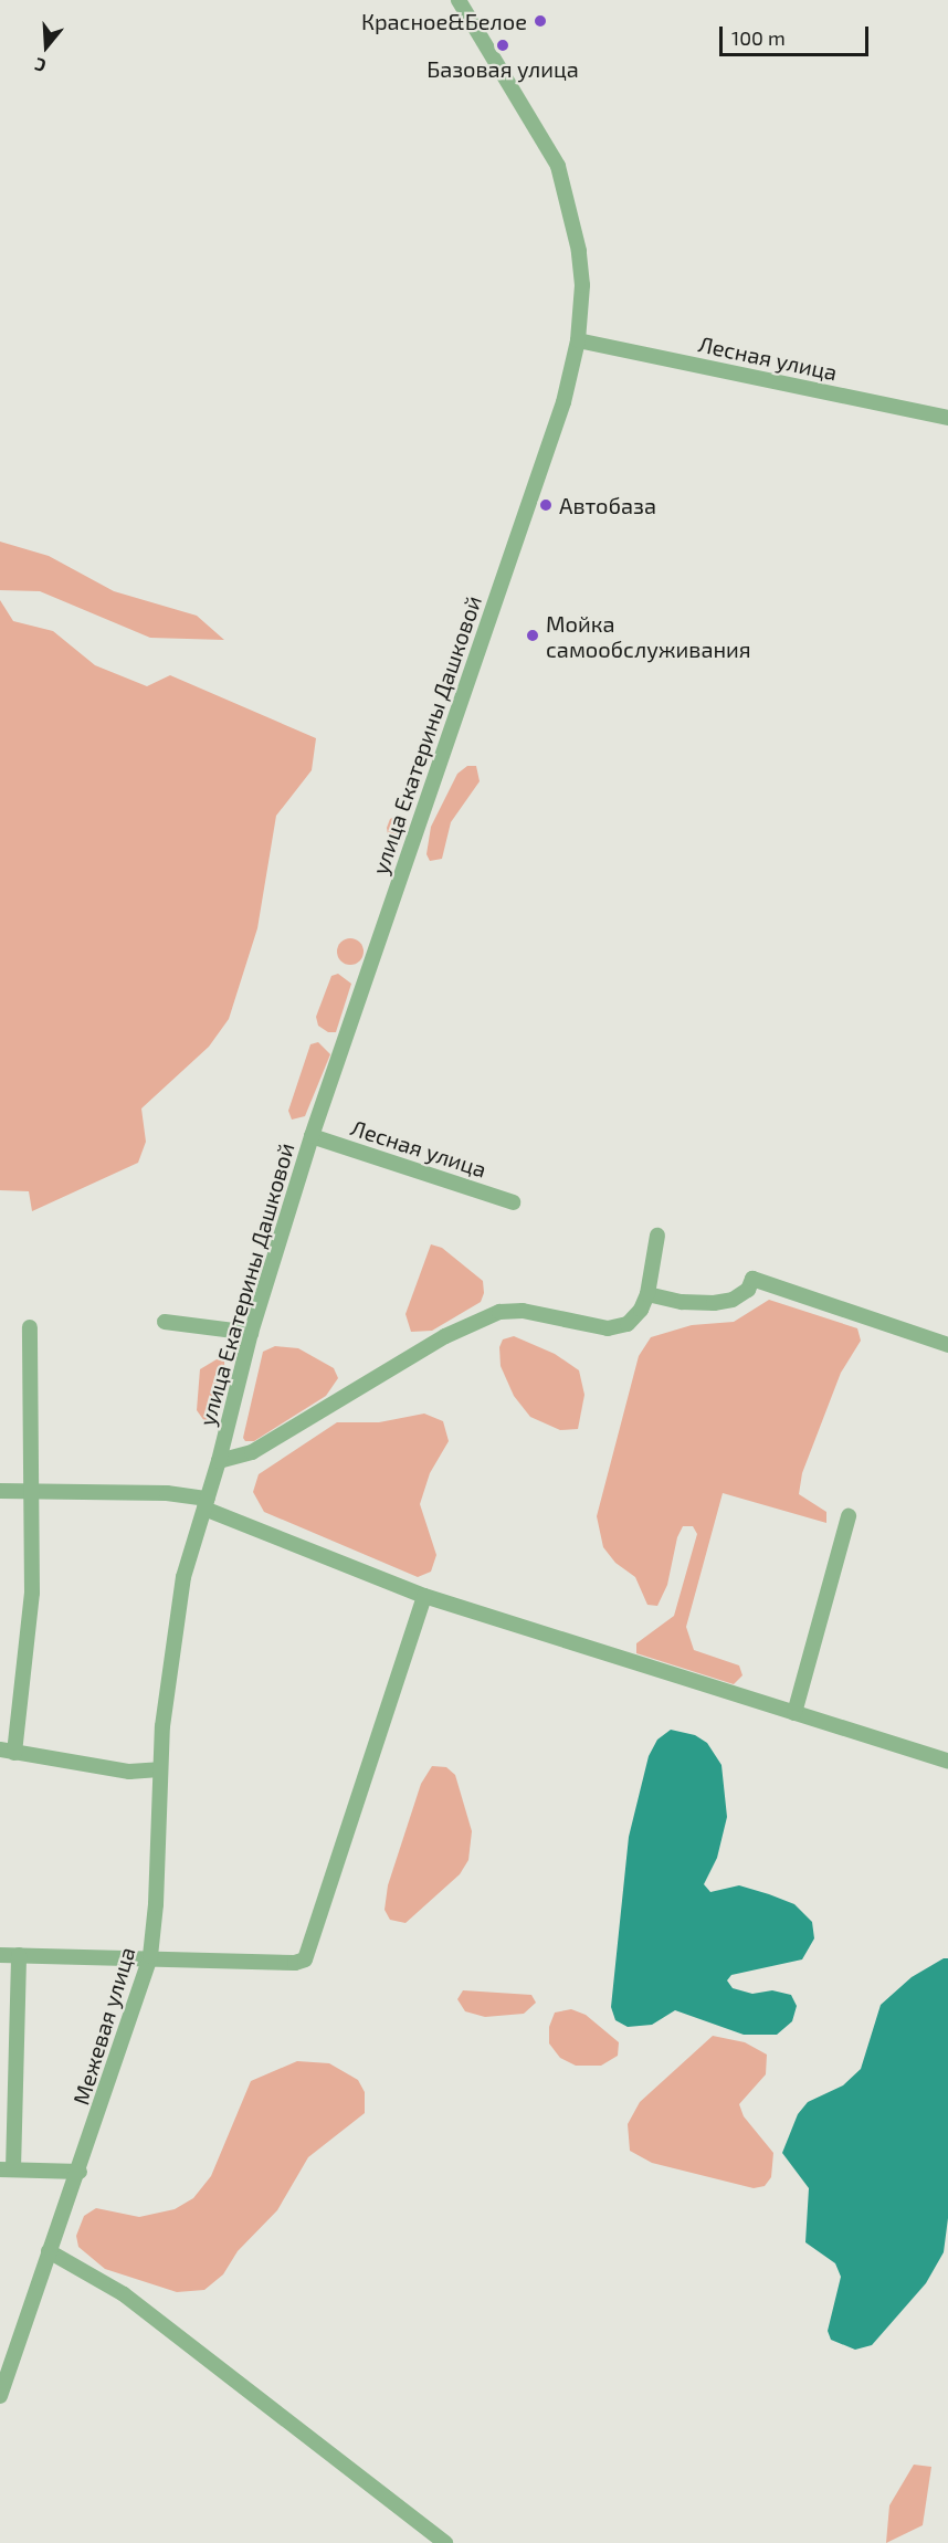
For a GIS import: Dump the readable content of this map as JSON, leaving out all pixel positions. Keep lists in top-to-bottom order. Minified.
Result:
{"streets":{"street":["Лесная улица","улица Екатерины Дашковой","Межевая улица"]},"crossings":[["Лесная улица","улица Екатерины Дашковой"],["улица Екатерины Дашковой","Межевая улица"]],"places":["Красное&Белое","Базовая улица","Автобаза","Мойка самообслуживания"],"scale_bar":"100 m","north":"bottom"}
